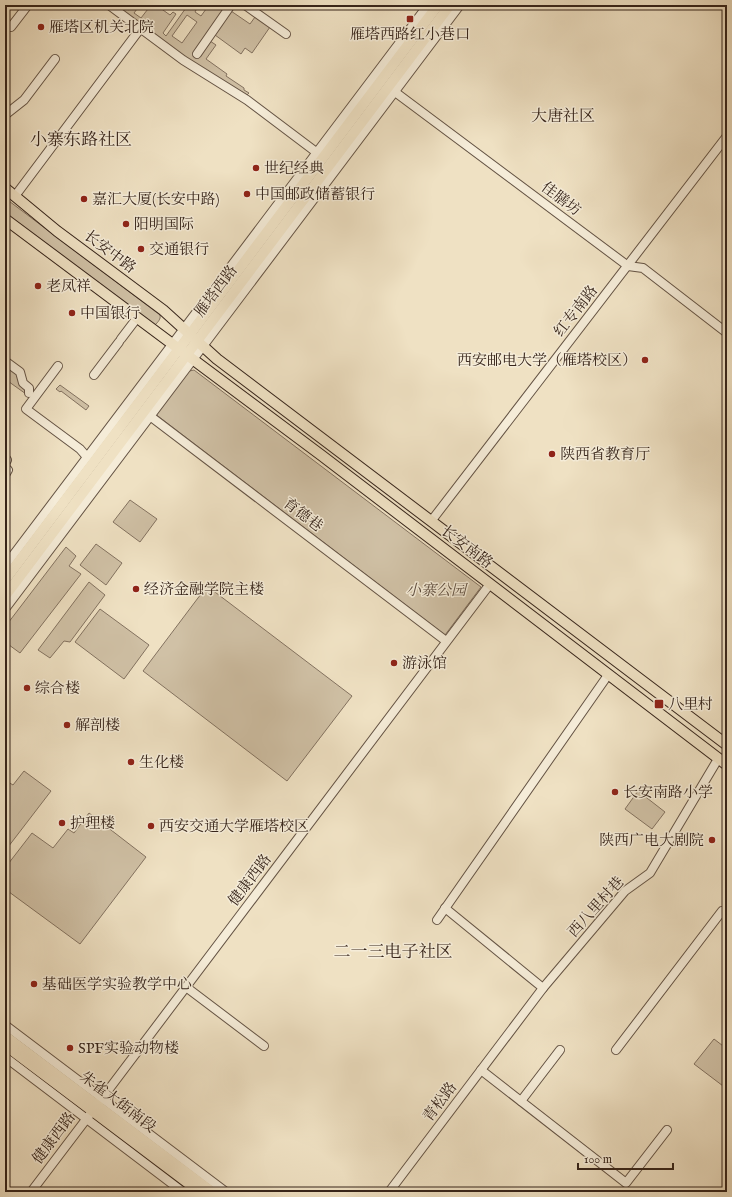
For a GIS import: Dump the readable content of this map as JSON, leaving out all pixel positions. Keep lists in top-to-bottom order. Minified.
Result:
{"streets":{"main road":["长安中路","雁塔西路","长安南路","朱雀大街南段"],"street":["佳膳坊","红专南路","育德巷","健康西路","西八里村巷","青松路"]},"crossings":[["佳膳坊","雁塔西路"],["佳膳坊","红专南路"],["长安中路","雁塔西路"],["长安中路","长安南路"],["雁塔西路","育德巷"],["雁塔西路","长安南路"],["红专南路","长安南路"],["育德巷","健康西路"],["长安南路","健康西路"],["长安南路","西八里村巷"],["健康西路","朱雀大街南段"],["西八里村巷","青松路"]],"districts":["大唐社区","小寨东路社区","二一三电子社区"],"parks":["小寨公园"],"places":{"transit":["雁塔西路红小巷口","八里村"],"other":["雁塔区机关北院","世纪经典","中国邮政储蓄银行","嘉汇大厦(长安中路)","阳明国际","交通银行","老凤祥","中国银行","西安邮电大学（雁塔校区）","陕西省教育厅","经济金融学院主楼","游泳馆","综合楼","解剖楼","生化楼","长安南路小学","护理楼","西安交通大学雁塔校区","陕西广电大剧院","基础医学实验教学中心","SPF实验动物楼"]},"scale_bar":"100 m"}
